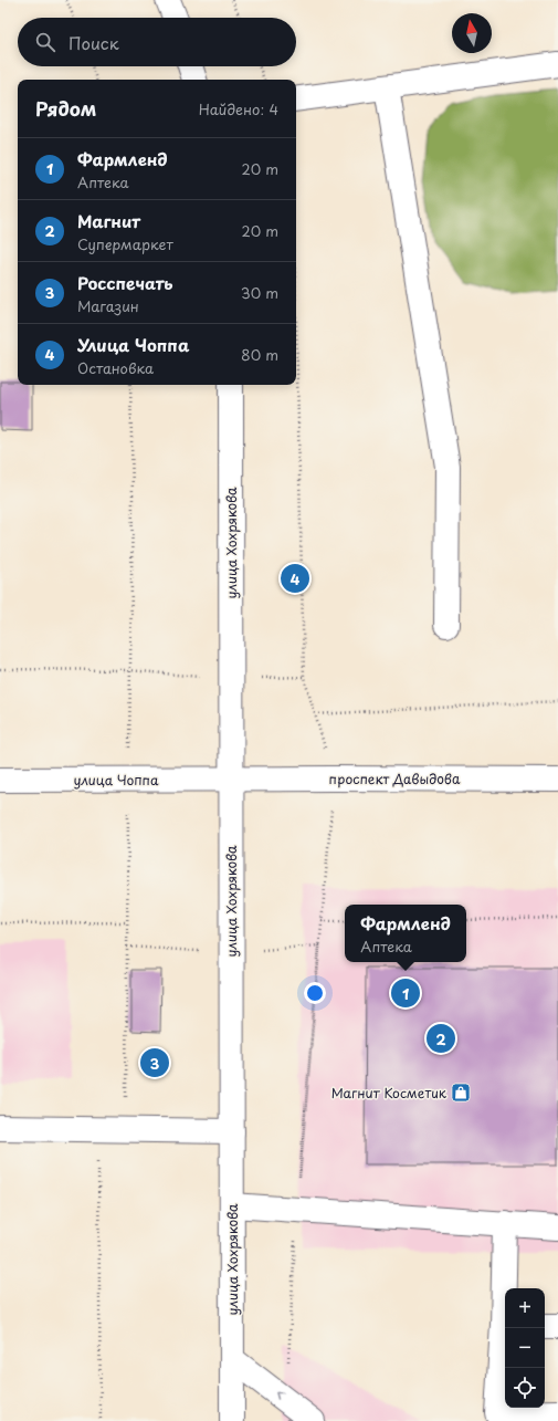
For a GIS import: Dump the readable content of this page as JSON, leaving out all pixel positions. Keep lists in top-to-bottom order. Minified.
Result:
{"streets":{"main road":["улица Хохрякова","проспект Давыдова","улица Чоппа"]},"crossings":[["улица Хохрякова","проспект Давыдова"],["улица Хохрякова","улица Чоппа"],["проспект Давыдова","улица Чоппа"]],"places":{"shop":["Магнит Косметик"]},"north":"top","page":{"search":"Поиск","heading":["Рядом","Найдено: 4"],"list":[{"mark":"1","name":"Фармленд","note":"Аптека","value":"20 m"},{"mark":"2","name":"Магнит","note":"Супермаркет","value":"20 m"},{"mark":"3","name":"Росспечать","note":"Магазин","value":"30 m"},{"mark":"4","name":"Улица Чоппа","note":"Остановка","value":"80 m"}],"pins":["4","1","2","3"],"popup":["Фармленд","Аптека"],"map_buttons":["+","−"]}}
